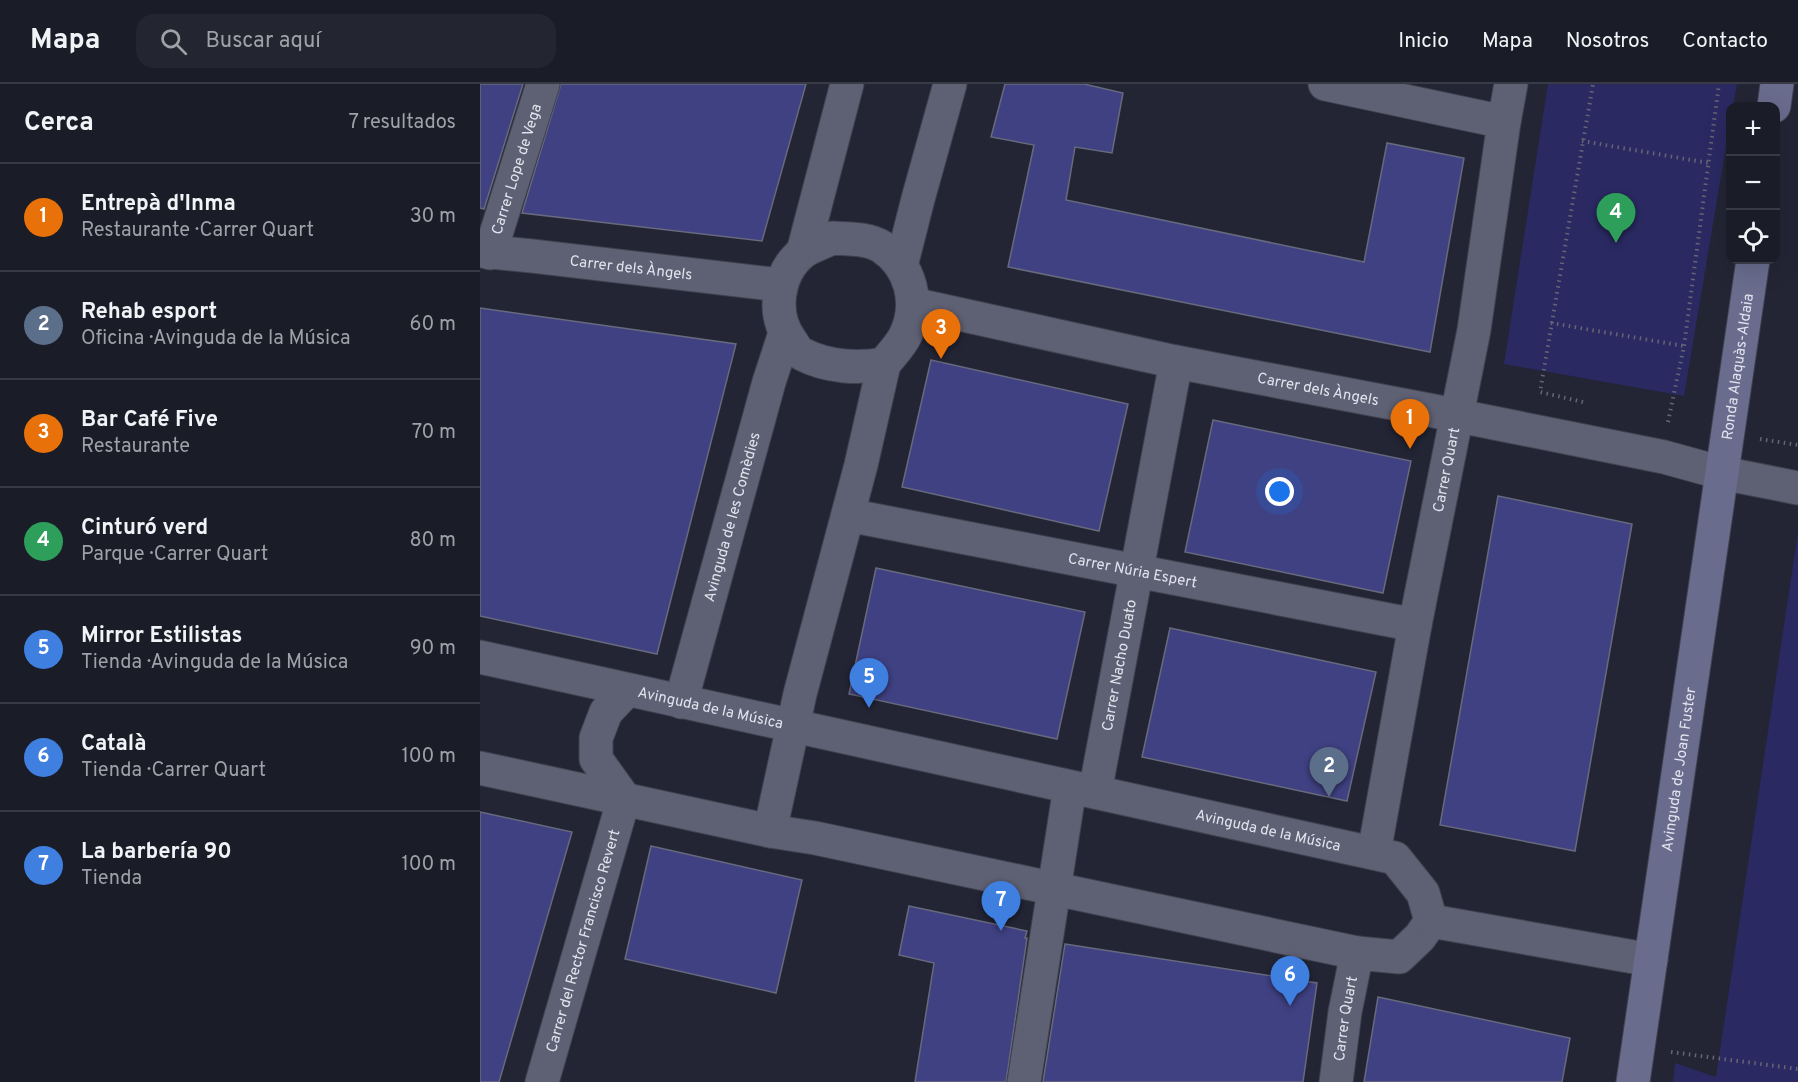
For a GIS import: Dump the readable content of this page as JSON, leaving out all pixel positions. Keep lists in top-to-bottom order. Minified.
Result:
{"streets":{"street":["Carrer Lope de Vega","Carrer dels Àngels","Ronda Alaquàs-Aldaia","Carrer Quart","Avinguda de les Comèdies","Carrer Núria Espert","Carrer Nacho Duato","Avinguda de la Música","Avinguda de Joan Fuster","Carrer del Rector Francisco Revert"]},"crossings":[["Carrer Lope de Vega","Carrer dels Àngels"],["Carrer dels Àngels","Ronda Alaquàs-Aldaia"],["Carrer dels Àngels","Carrer Quart"],["Carrer dels Àngels","Avinguda de les Comèdies"],["Carrer dels Àngels","Carrer Nacho Duato"],["Carrer dels Àngels","Avinguda de Joan Fuster"],["Ronda Alaquàs-Aldaia","Avinguda de Joan Fuster"],["Carrer Quart","Carrer Núria Espert"],["Carrer Quart","Avinguda de la Música"],["Avinguda de les Comèdies","Avinguda de la Música"],["Carrer Núria Espert","Carrer Nacho Duato"],["Carrer Nacho Duato","Avinguda de la Música"],["Avinguda de la Música","Carrer del Rector Francisco Revert"]],"page":{"header":"Mapa","search":"Buscar aquí","nav":["Inicio","Mapa","Nosotros","Contacto"],"heading":["Cerca","7 resultados"],"map_buttons":["+","−"],"list":[{"mark":"1","name":"Entrepà d'Inma","note":"Restaurante · Carrer Quart","value":"30 m"},{"mark":"2","name":"Rehab esport","note":"Oficina · Avinguda de la Música","value":"60 m"},{"mark":"3","name":"Bar Café Five","note":"Restaurante","value":"70 m"},{"mark":"4","name":"Cinturó verd","note":"Parque · Carrer Quart","value":"80 m"},{"mark":"5","name":"Mirror Estilistas","note":"Tienda · Avinguda de la Música","value":"90 m"},{"mark":"6","name":"Català","note":"Tienda · Carrer Quart","value":"100 m"},{"mark":"7","name":"La barbería 90","note":"Tienda","value":"100 m"}],"pins":["4","3","1","5","2","7","6"]}}
